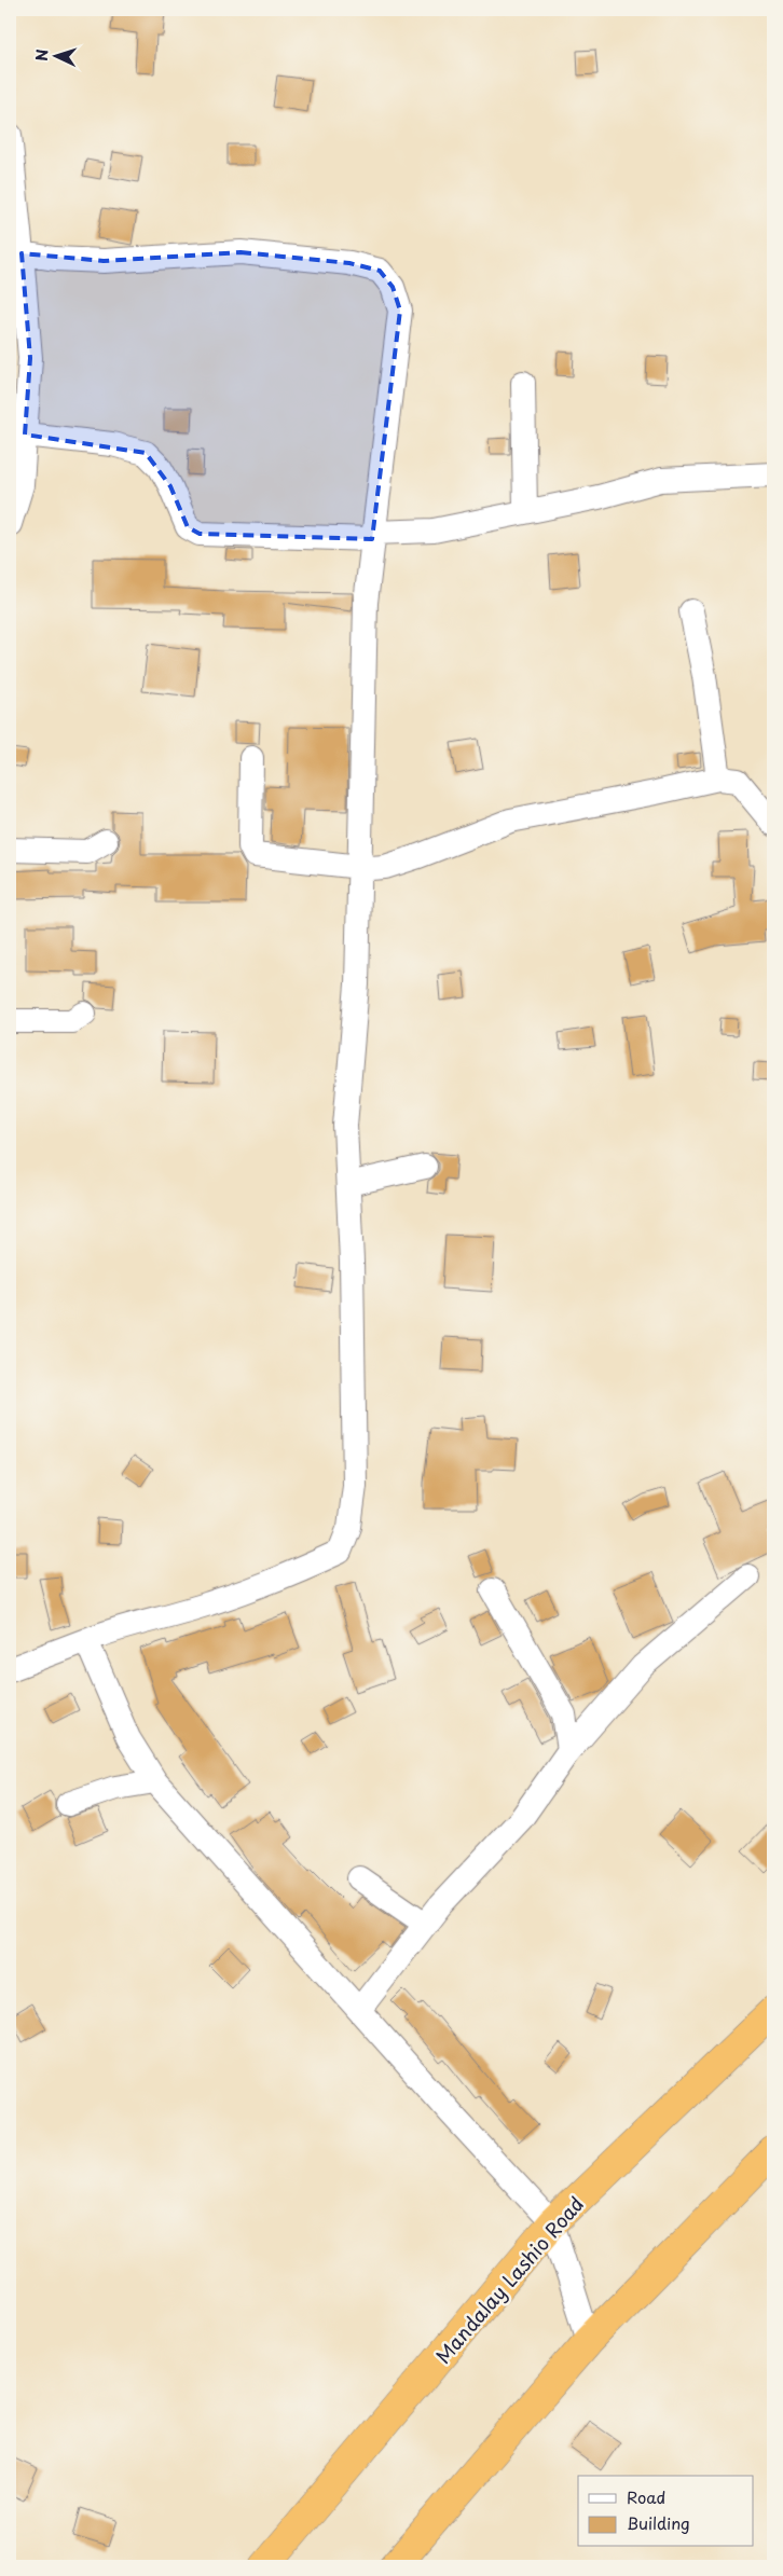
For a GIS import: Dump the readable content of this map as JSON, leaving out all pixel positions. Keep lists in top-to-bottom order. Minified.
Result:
{"streets":{"highway":["Mandalay Lashio Road"]},"legend":["Road","Building"],"north":"left"}
